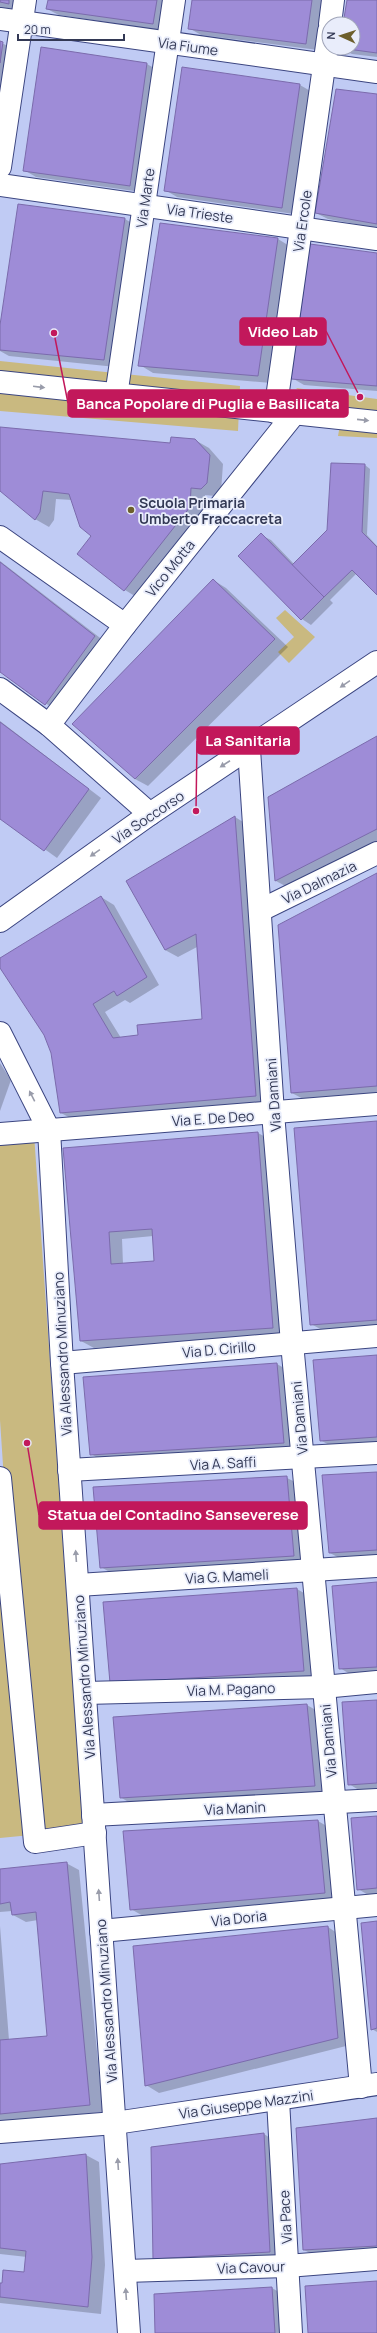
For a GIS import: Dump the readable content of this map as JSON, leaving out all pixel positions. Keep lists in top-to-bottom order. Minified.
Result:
{"streets":{"street":["Via Fiume","Via Marte","Via Trieste","Via Ercole","Vico Motta","Via Soccorso","Via Dalmazia","Via Damiani","Via E. De Deo","Via D. Cirillo","Via Alessandro Minuziano","Via A. Saffi","Via G. Mameli","Via M. Pagano","Via Manin","Via Doria","Via Giuseppe Mazzini","Via Pace","Via Cavour"]},"crossings":[["Via Fiume","Via Marte"],["Via Fiume","Via Ercole"],["Via Marte","Via Trieste"],["Via Trieste","Via Ercole"],["Via Ercole","Vico Motta"],["Via Soccorso","Via Damiani"],["Via Dalmazia","Via Damiani"],["Via Damiani","Via E. De Deo"],["Via Damiani","Via D. Cirillo"],["Via Damiani","Via A. Saffi"],["Via Damiani","Via G. Mameli"],["Via Damiani","Via M. Pagano"],["Via Damiani","Via Manin"],["Via Damiani","Via Doria"],["Via Damiani","Via Giuseppe Mazzini"],["Via E. De Deo","Via Alessandro Minuziano"],["Via D. Cirillo","Via Alessandro Minuziano"],["Via Alessandro Minuziano","Via A. Saffi"],["Via Alessandro Minuziano","Via G. Mameli"],["Via Alessandro Minuziano","Via M. Pagano"],["Via Alessandro Minuziano","Via Manin"],["Via Alessandro Minuziano","Via Doria"],["Via Alessandro Minuziano","Via Giuseppe Mazzini"],["Via Alessandro Minuziano","Via Cavour"],["Via Giuseppe Mazzini","Via Pace"],["Via Pace","Via Cavour"]],"one_way":["Via Soccorso","Via Alessandro Minuziano"],"places":["Banca Popolare di Puglia e Basilicata","Video Lab","Scuola Primaria Umberto Fraccacreta","La Sanitaria","Statua del Contadino Sanseverese"],"scale_bar":"20 m","north":"left"}
